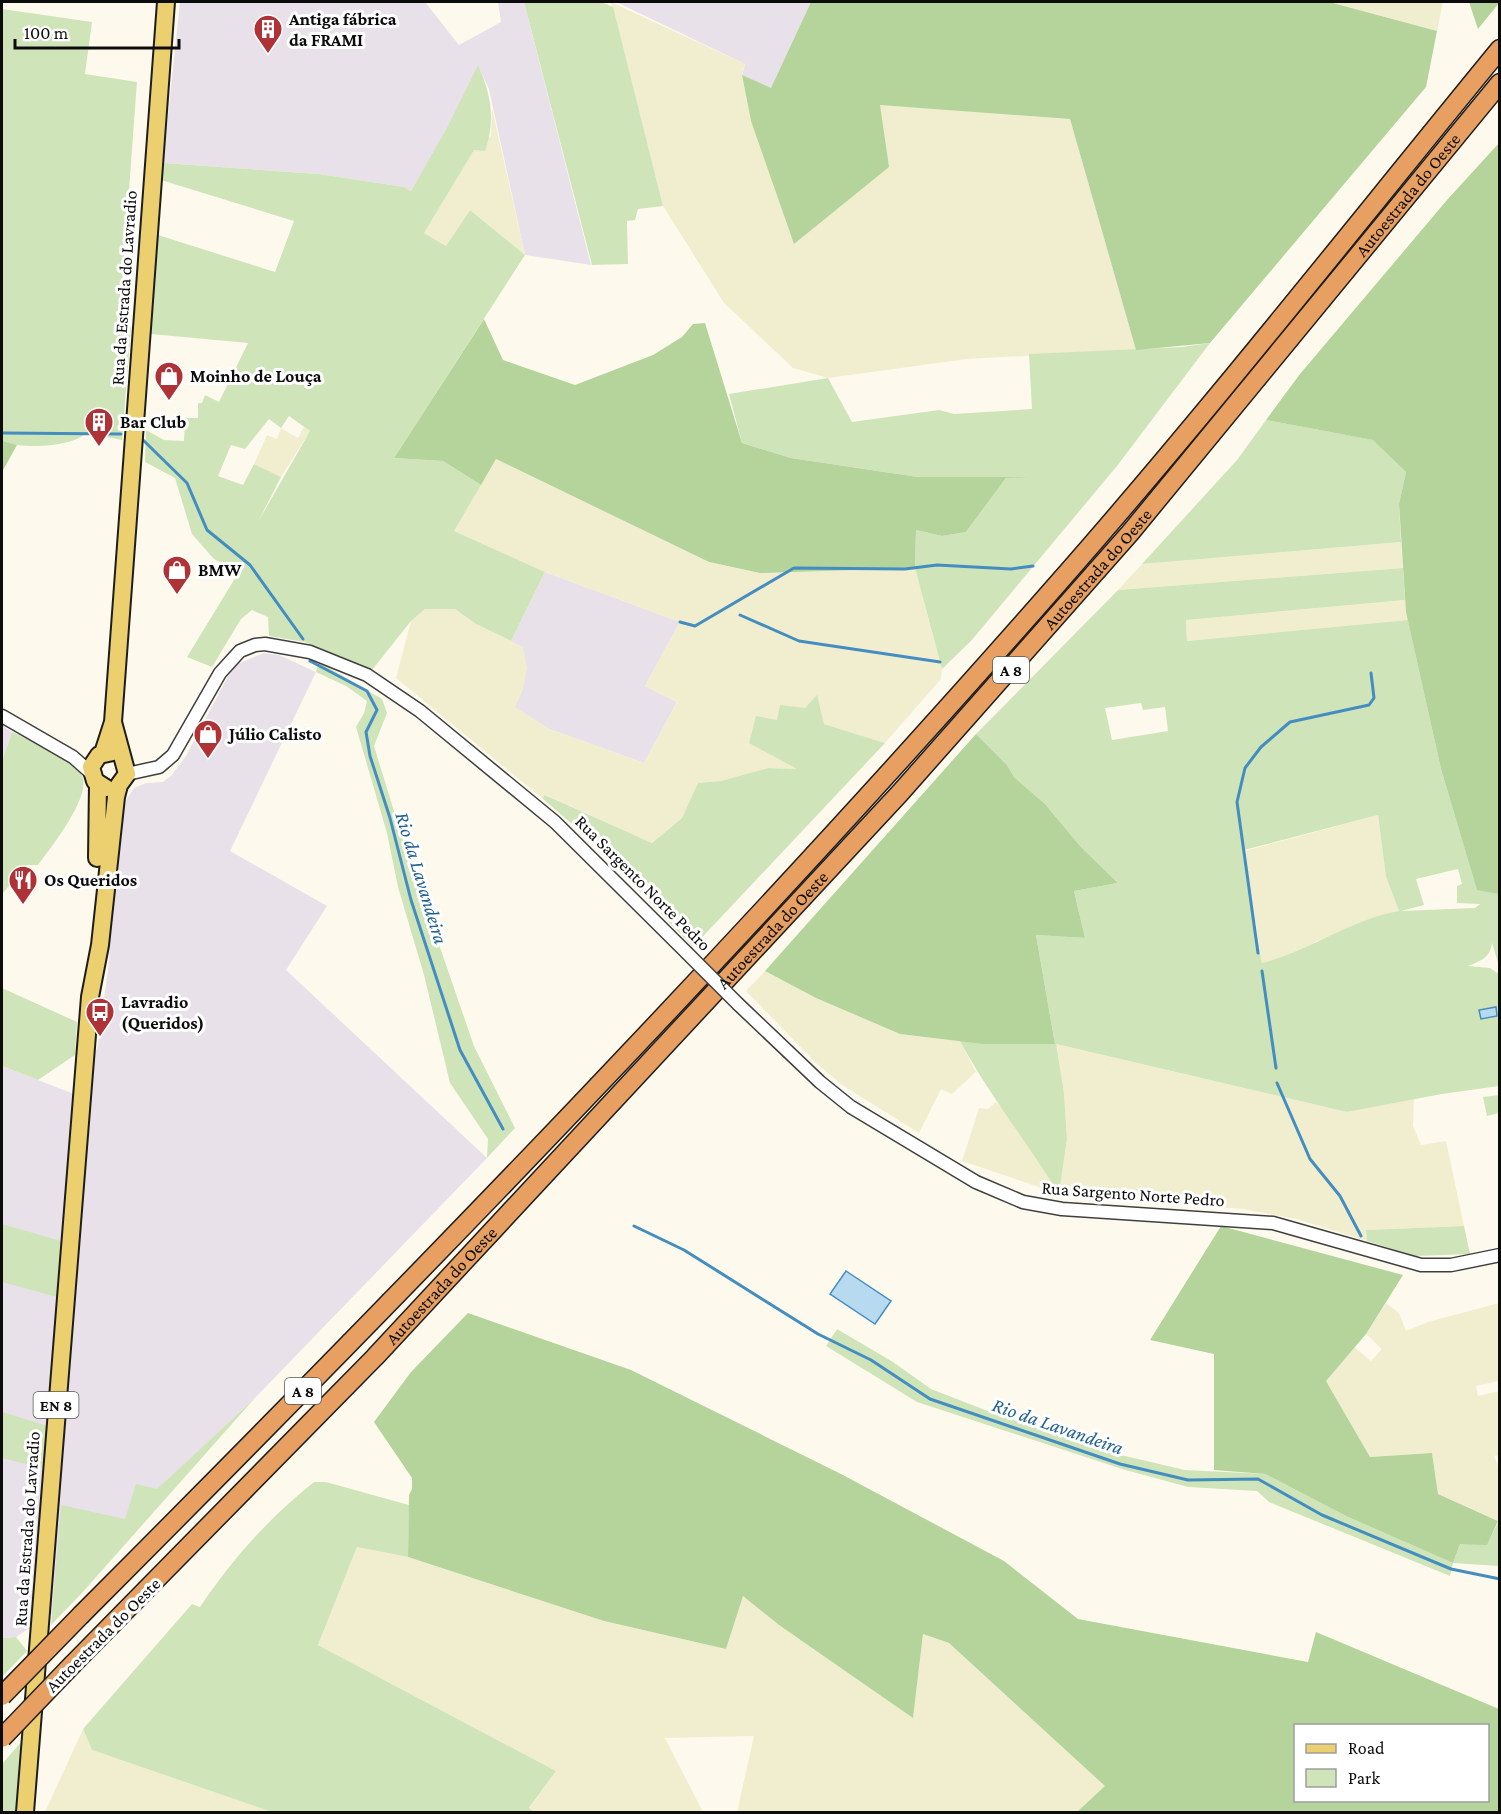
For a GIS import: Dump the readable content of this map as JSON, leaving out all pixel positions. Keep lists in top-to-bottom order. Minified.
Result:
{"streets":{"highway":["Autoestrada do Oeste","A 8"],"main road":["Rua da Estrada do Lavradio","EN 8"],"street":["Rua Sargento Norte Pedro"]},"crossings":[["Rua da Estrada do Lavradio","Rua Sargento Norte Pedro"]],"water":["Rio da Lavandeira"],"places":{"building":["Antiga fábrica da FRAMI","Bar Club"],"shop":["Moinho de Louça","BMW","Júlio Calisto"],"restaurant":["Os Queridos"],"bus stop":["Lavradio (Queridos)"]},"legend":["Road","Park"],"scale_bar":"100 m"}
